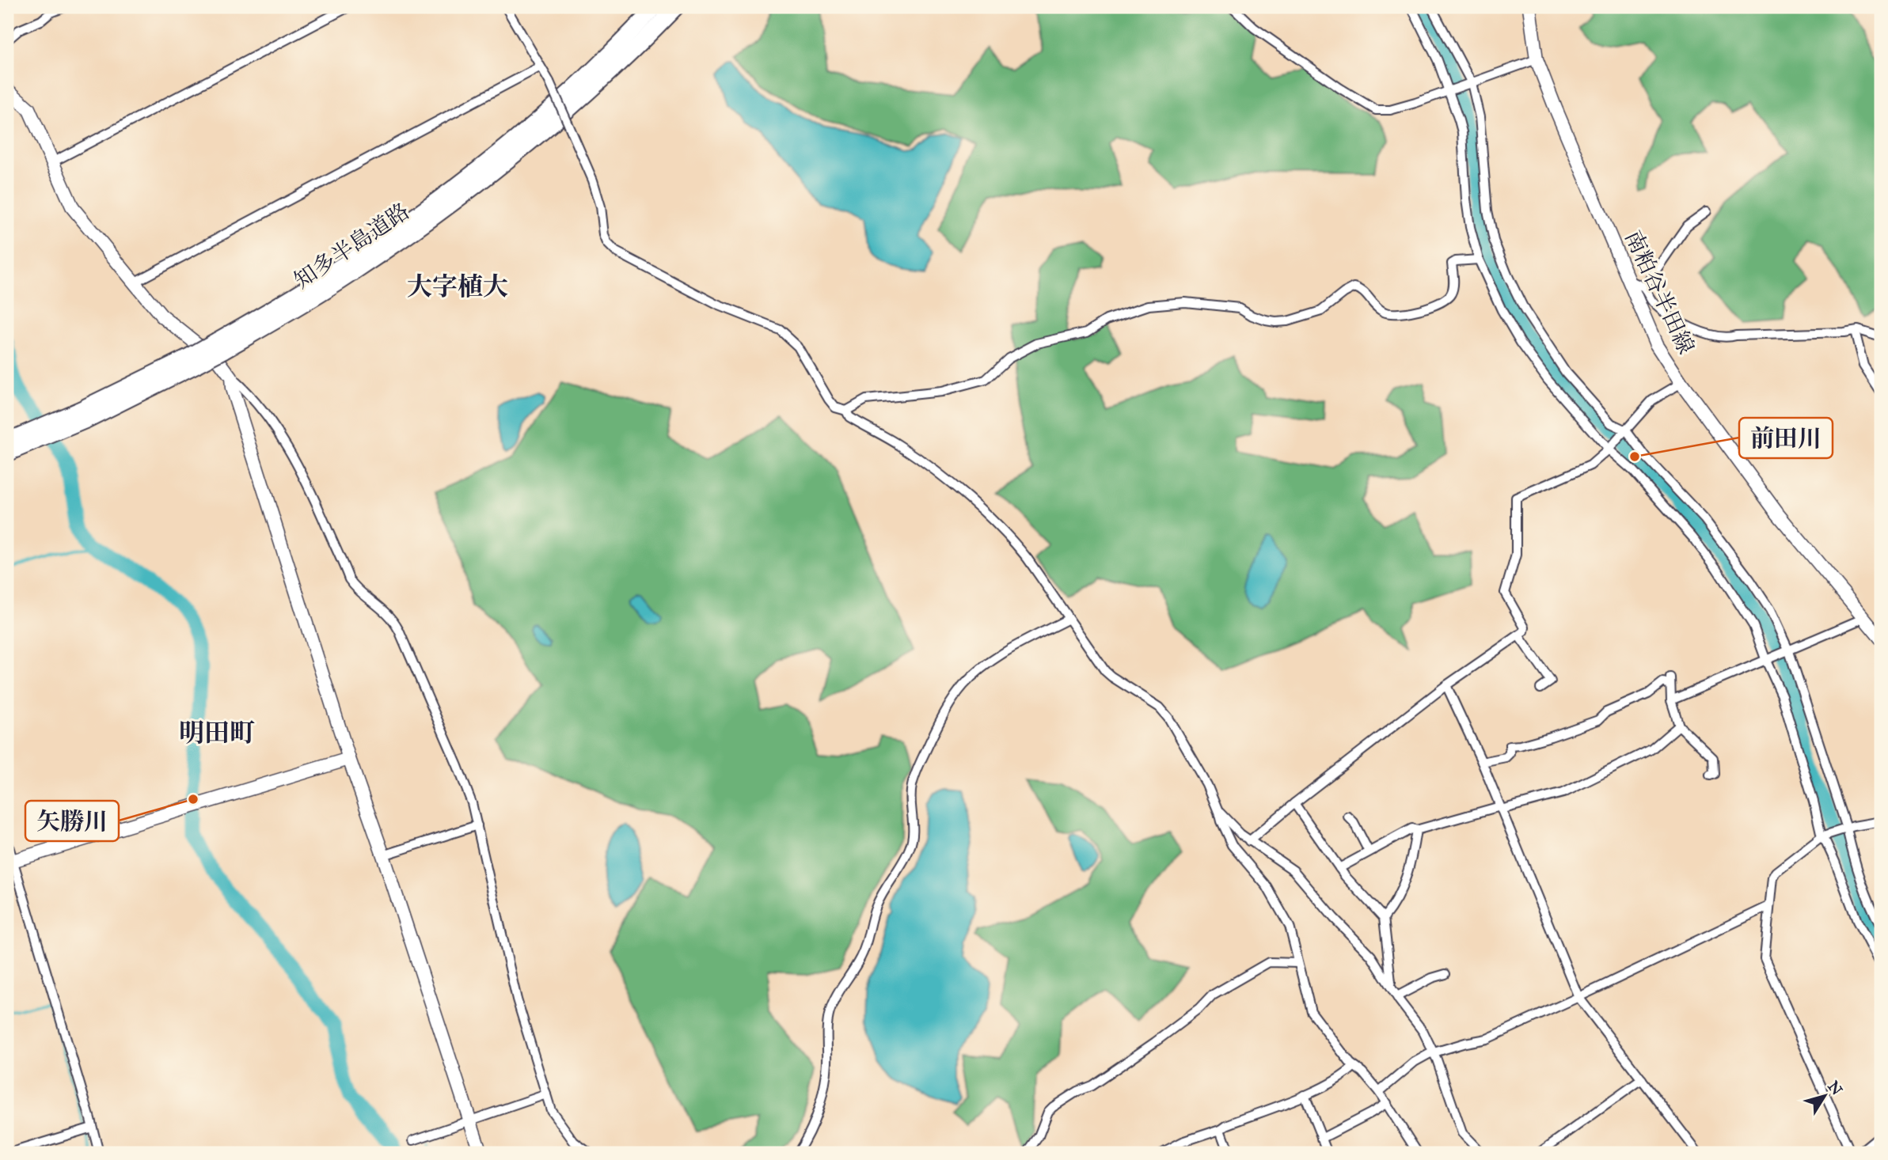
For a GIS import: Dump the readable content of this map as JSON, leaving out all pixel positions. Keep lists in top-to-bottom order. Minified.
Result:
{"streets":{"highway":["知多半島道路"],"street":["南粕谷半田線"]},"districts":["大字植大","明田町"],"places":["前田川","矢勝川"],"north":"top right"}
